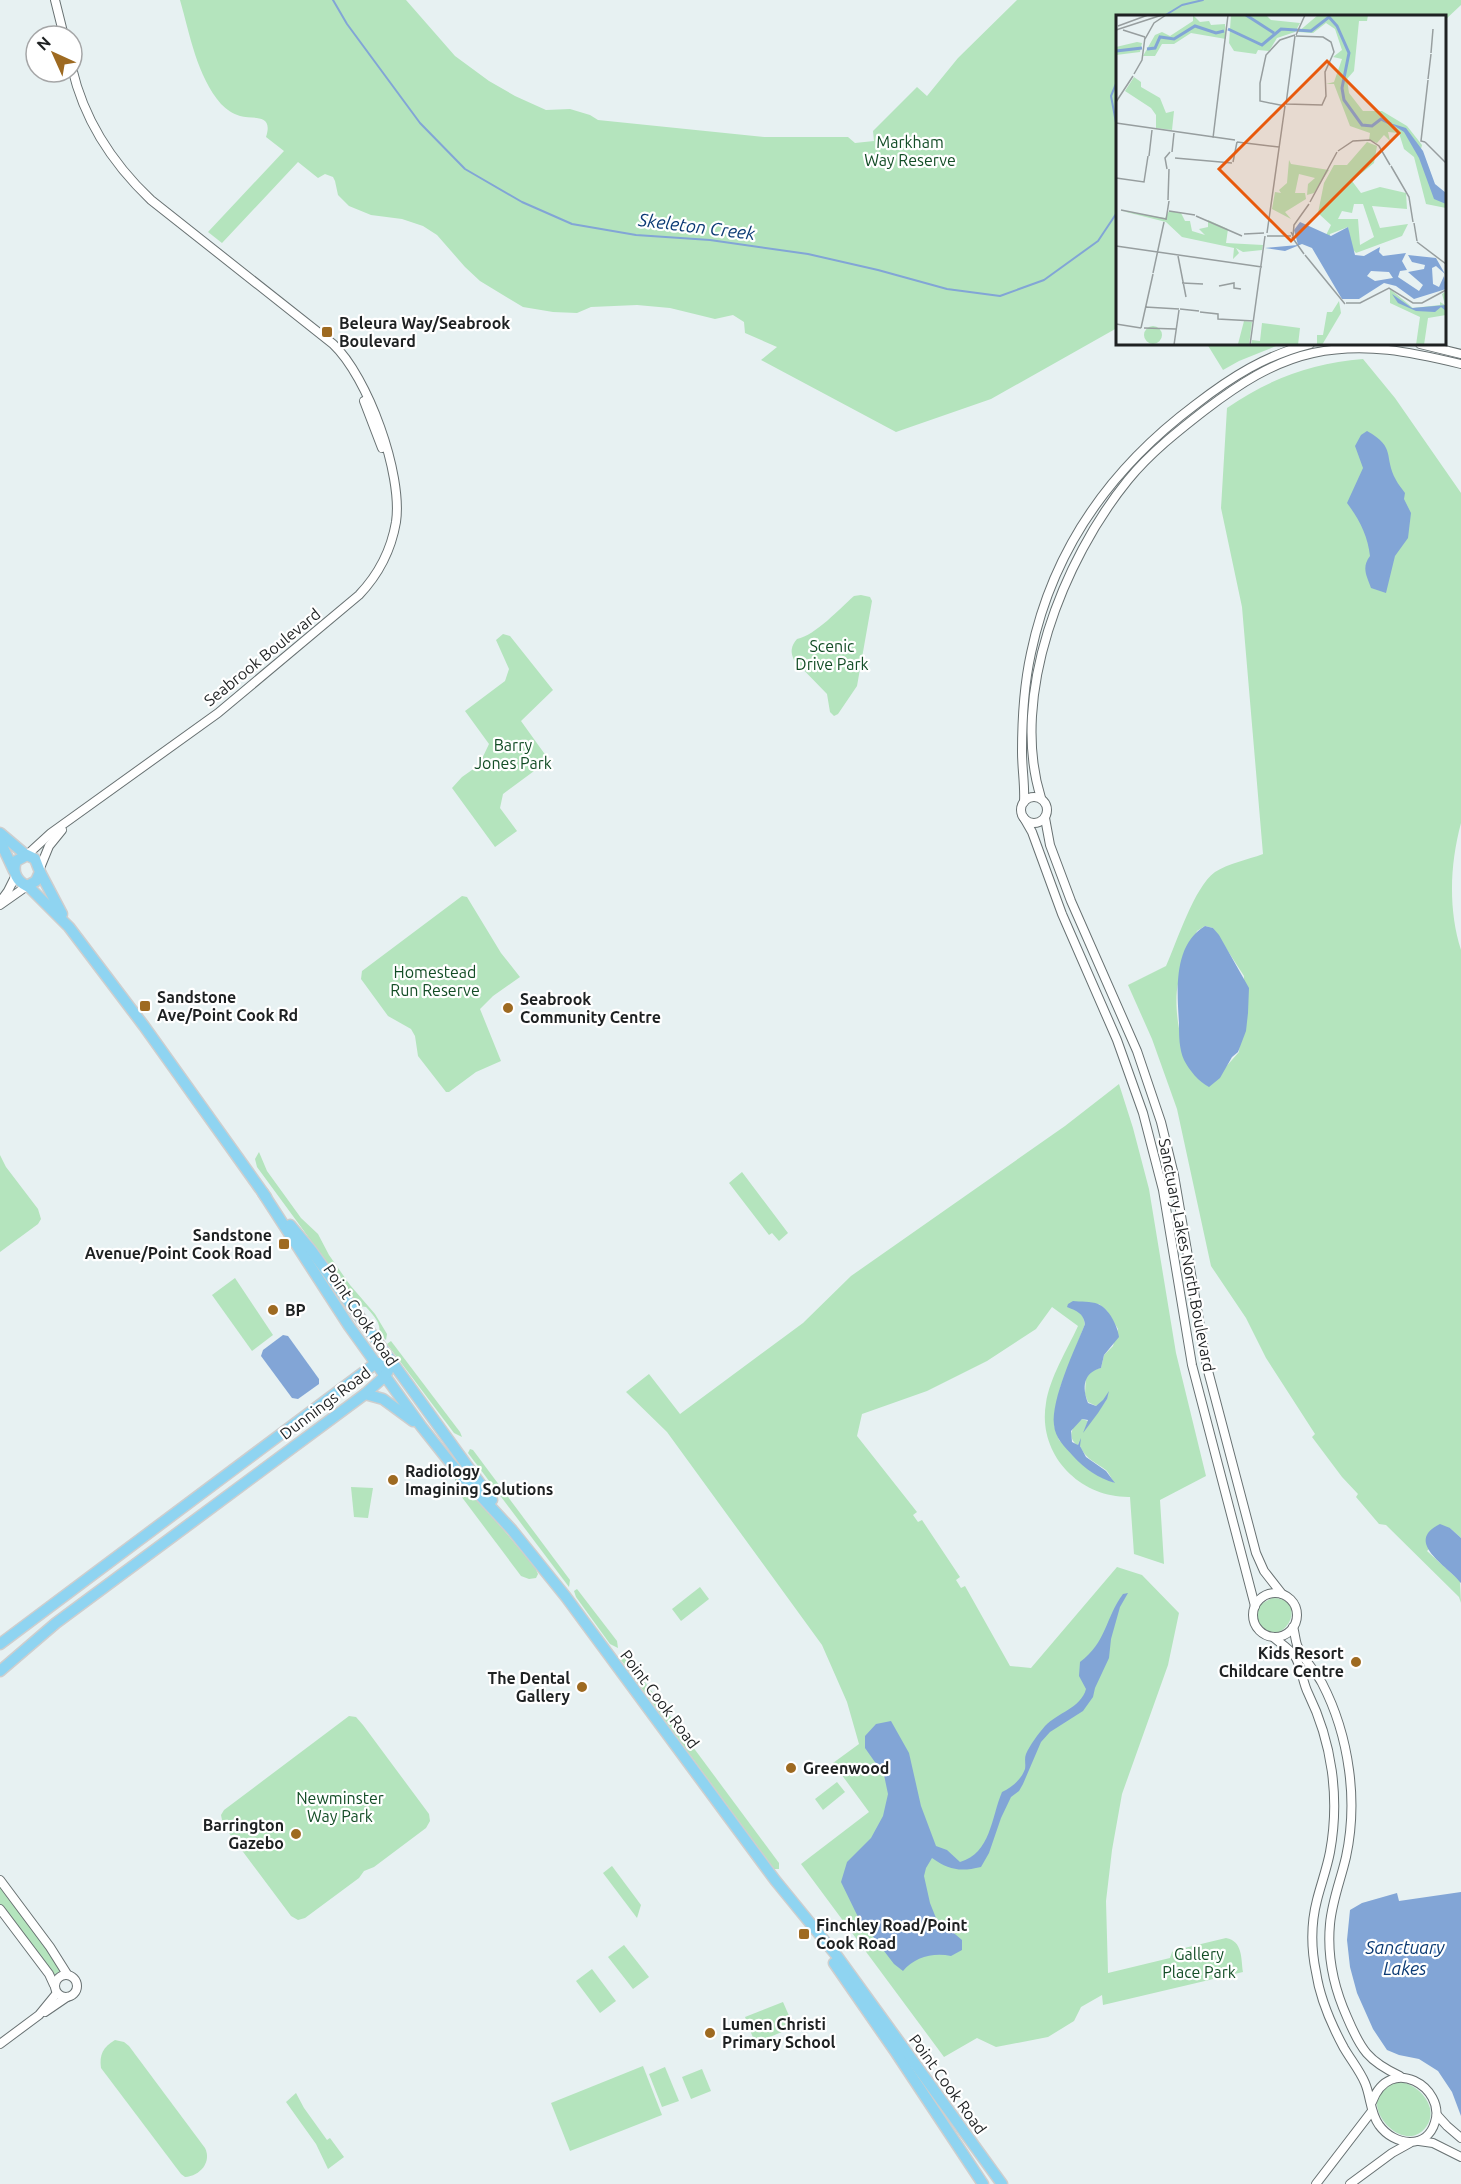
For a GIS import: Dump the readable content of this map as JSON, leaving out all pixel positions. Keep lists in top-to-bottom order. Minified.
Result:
{"streets":{"main road":["Point Cook Road","Dunnings Road"],"street":["Seabrook Boulevard","Sanctuary Lakes North Boulevard"]},"crossings":[["Seabrook Boulevard","Point Cook Road"],["Point Cook Road","Dunnings Road"]],"water":["Skeleton Creek","Sanctuary Lakes"],"parks":["Markham Way Reserve","Scenic Drive Park","Barry Jones Park","Homestead Run Reserve","Newminster Way Park","Gallery Place Park"],"places":{"transit":["Beleura Way/Seabrook Boulevard","Sandstone Ave/Point Cook Rd","Sandstone Avenue/Point Cook Road","Finchley Road/Point Cook Road"],"other":["Seabrook Community Centre","BP","Radiology Imagining Solutions","Kids Resort Childcare Centre","The Dental Gallery","Greenwood","Barrington Gazebo","Lumen Christi Primary School"]},"north":"top left"}
